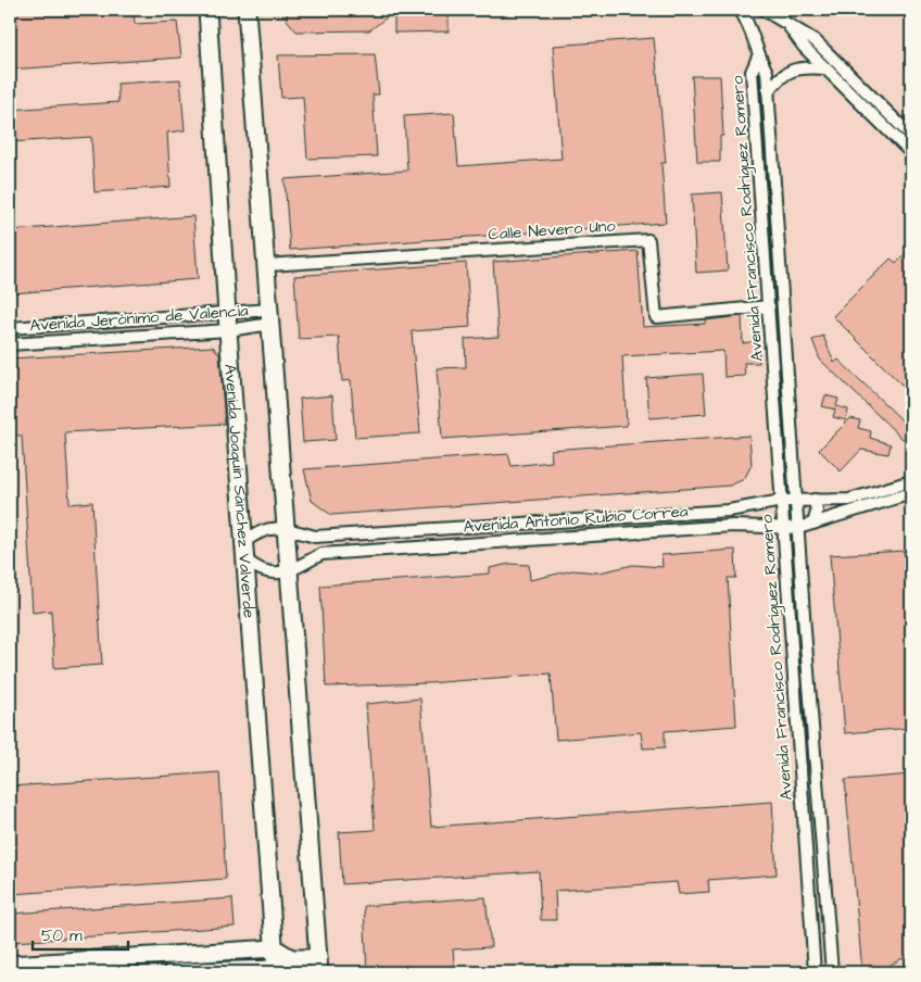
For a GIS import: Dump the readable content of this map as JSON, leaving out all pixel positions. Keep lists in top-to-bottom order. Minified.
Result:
{"streets":{"main road":["Avenida Joaquín Sánchez Valverde"],"street":["Avenida Francisco Rodríguez Romero","Calle Nevero Uno","Avenida Jerónimo de Valencia","Avenida Antonio Rubio Correa"]},"crossings":[["Avenida Francisco Rodríguez Romero","Calle Nevero Uno"],["Avenida Francisco Rodríguez Romero","Avenida Antonio Rubio Correa"],["Avenida Jerónimo de Valencia","Avenida Joaquín Sánchez Valverde"],["Avenida Joaquín Sánchez Valverde","Avenida Antonio Rubio Correa"]],"scale_bar":"50 m"}
